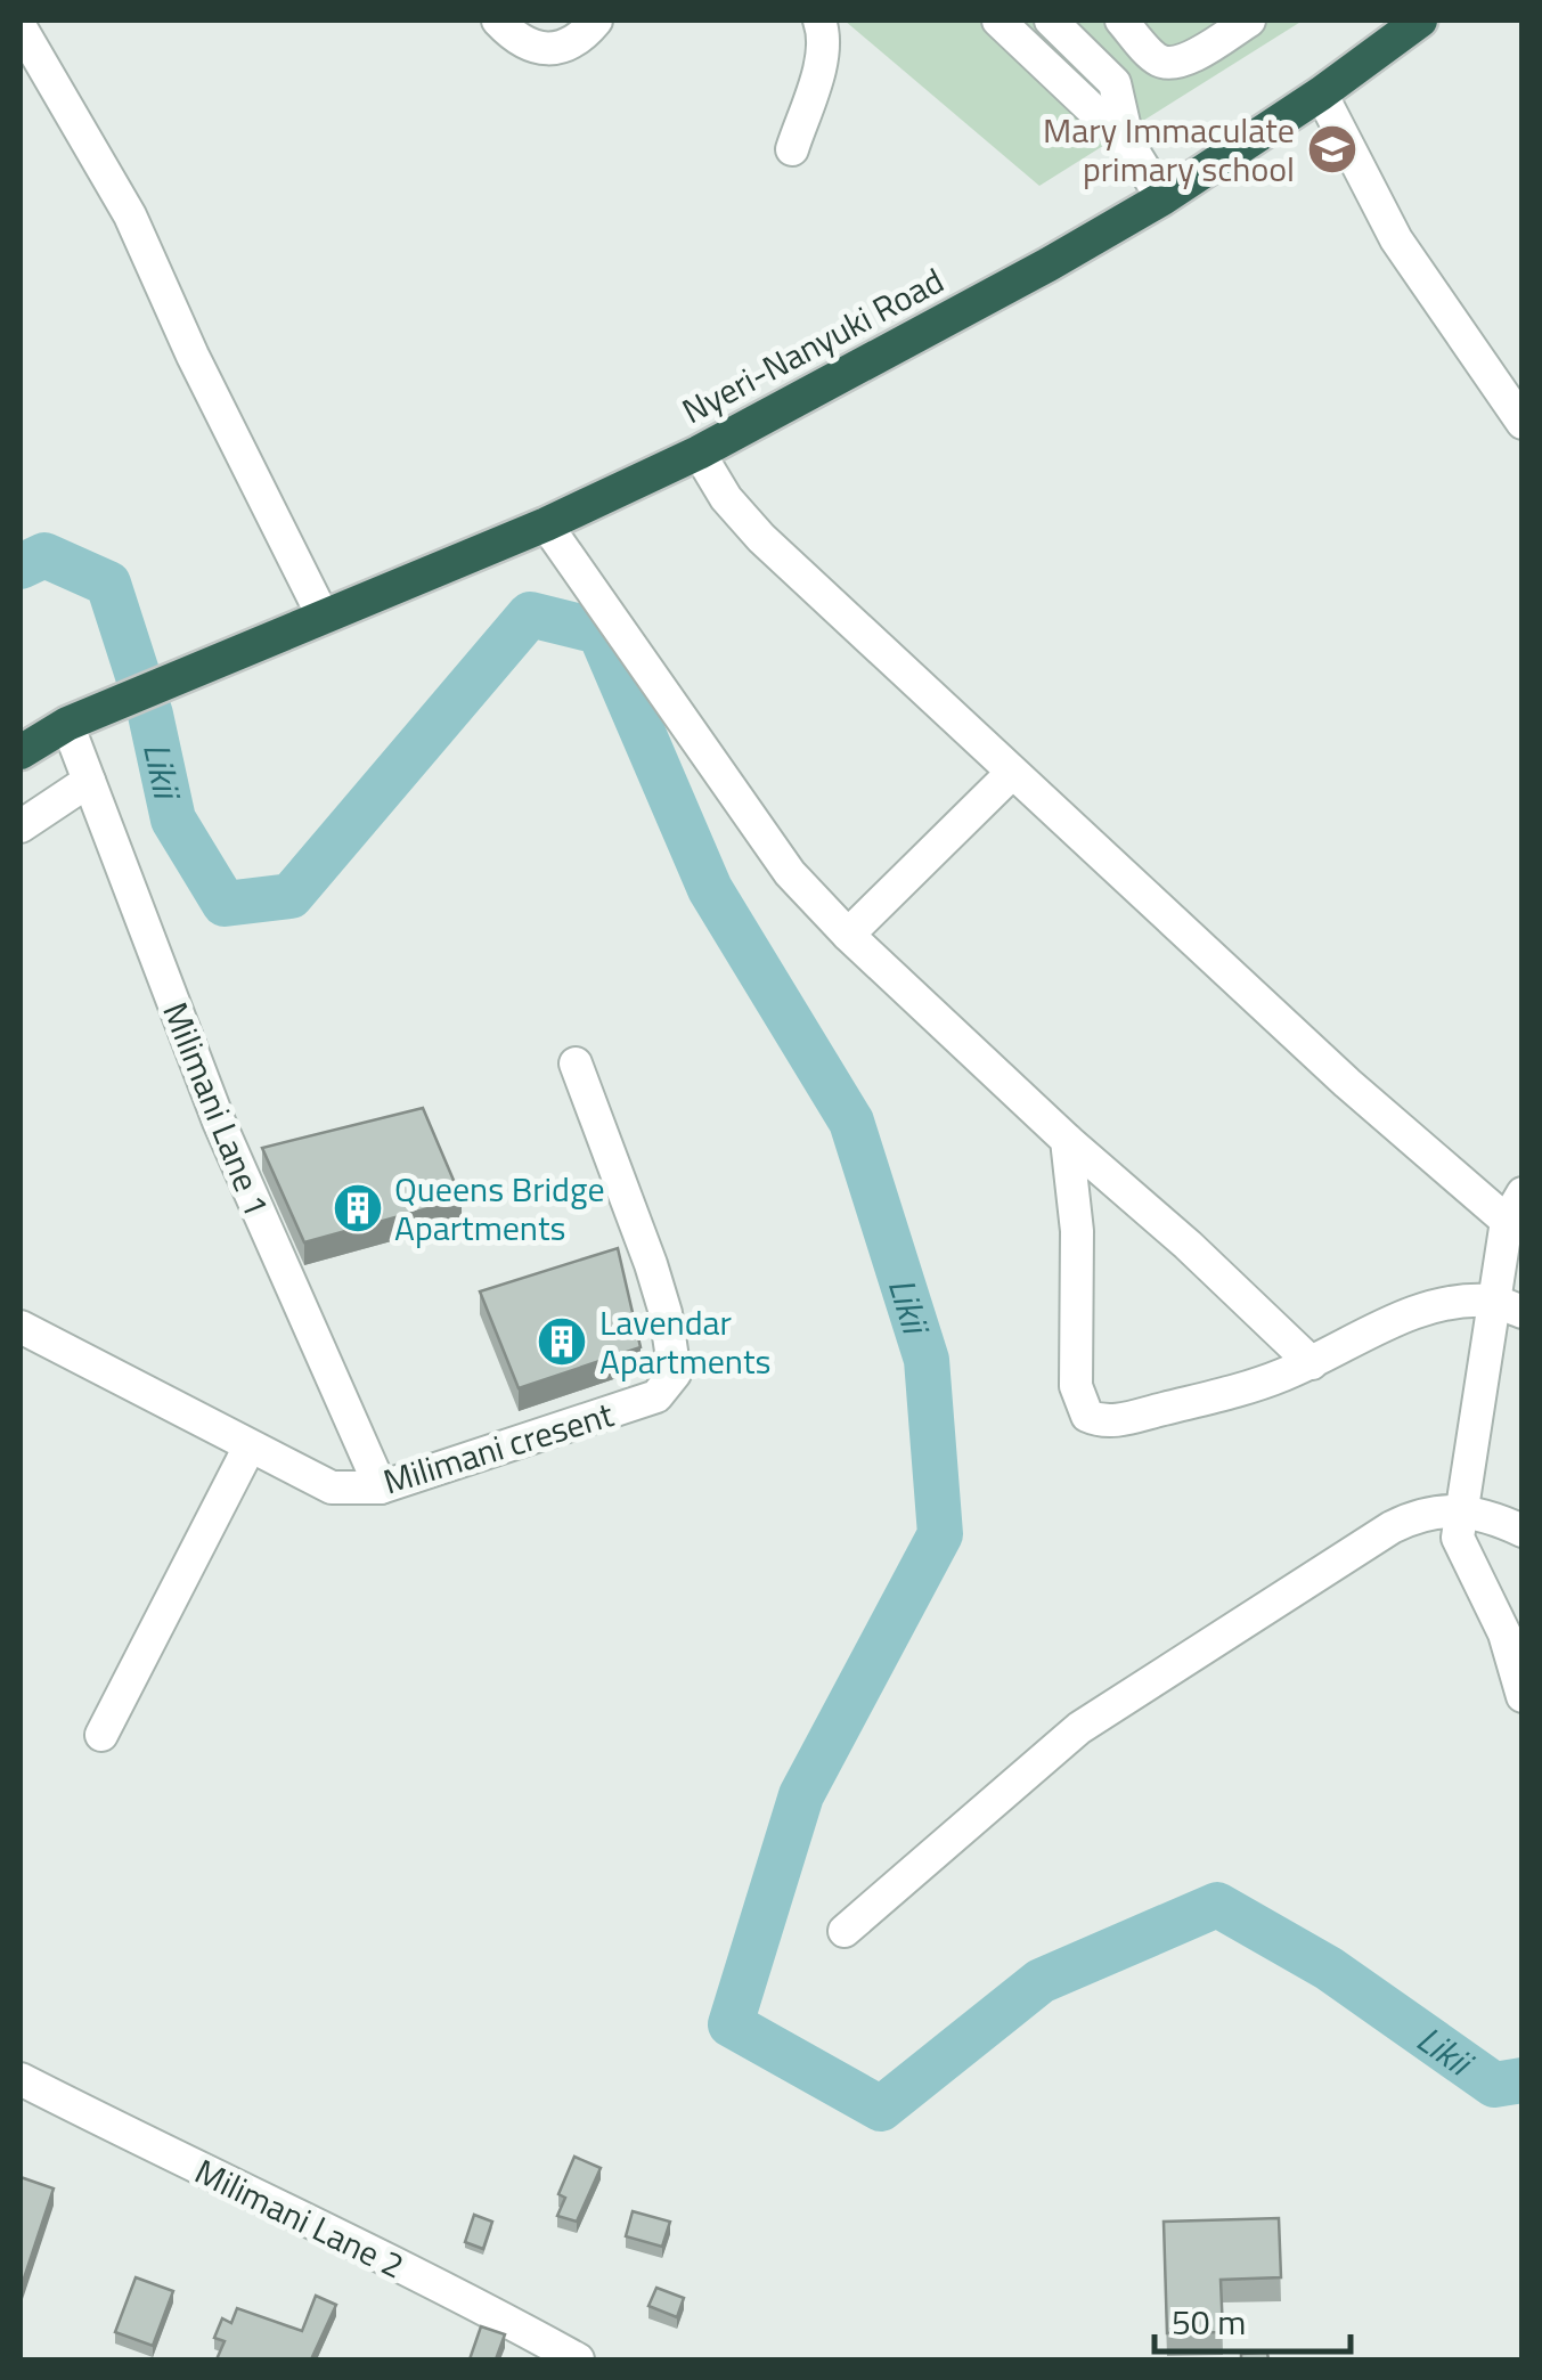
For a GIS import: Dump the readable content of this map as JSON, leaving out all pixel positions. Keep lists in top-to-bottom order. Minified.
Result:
{"streets":{"highway":["Nyeri-Nanyuki Road"],"street":["Milimani Lane 1","Milimani cresent","Milimani Lane 2"]},"crossings":[["Nyeri-Nanyuki Road","Milimani Lane 1"],["Milimani Lane 1","Milimani cresent"]],"water":["Likii"],"places":{"school or university":["Mary Immaculate primary school"],"building":["Queens Bridge Apartments","Lavendar Apartments"]},"scale_bar":"50 m"}
